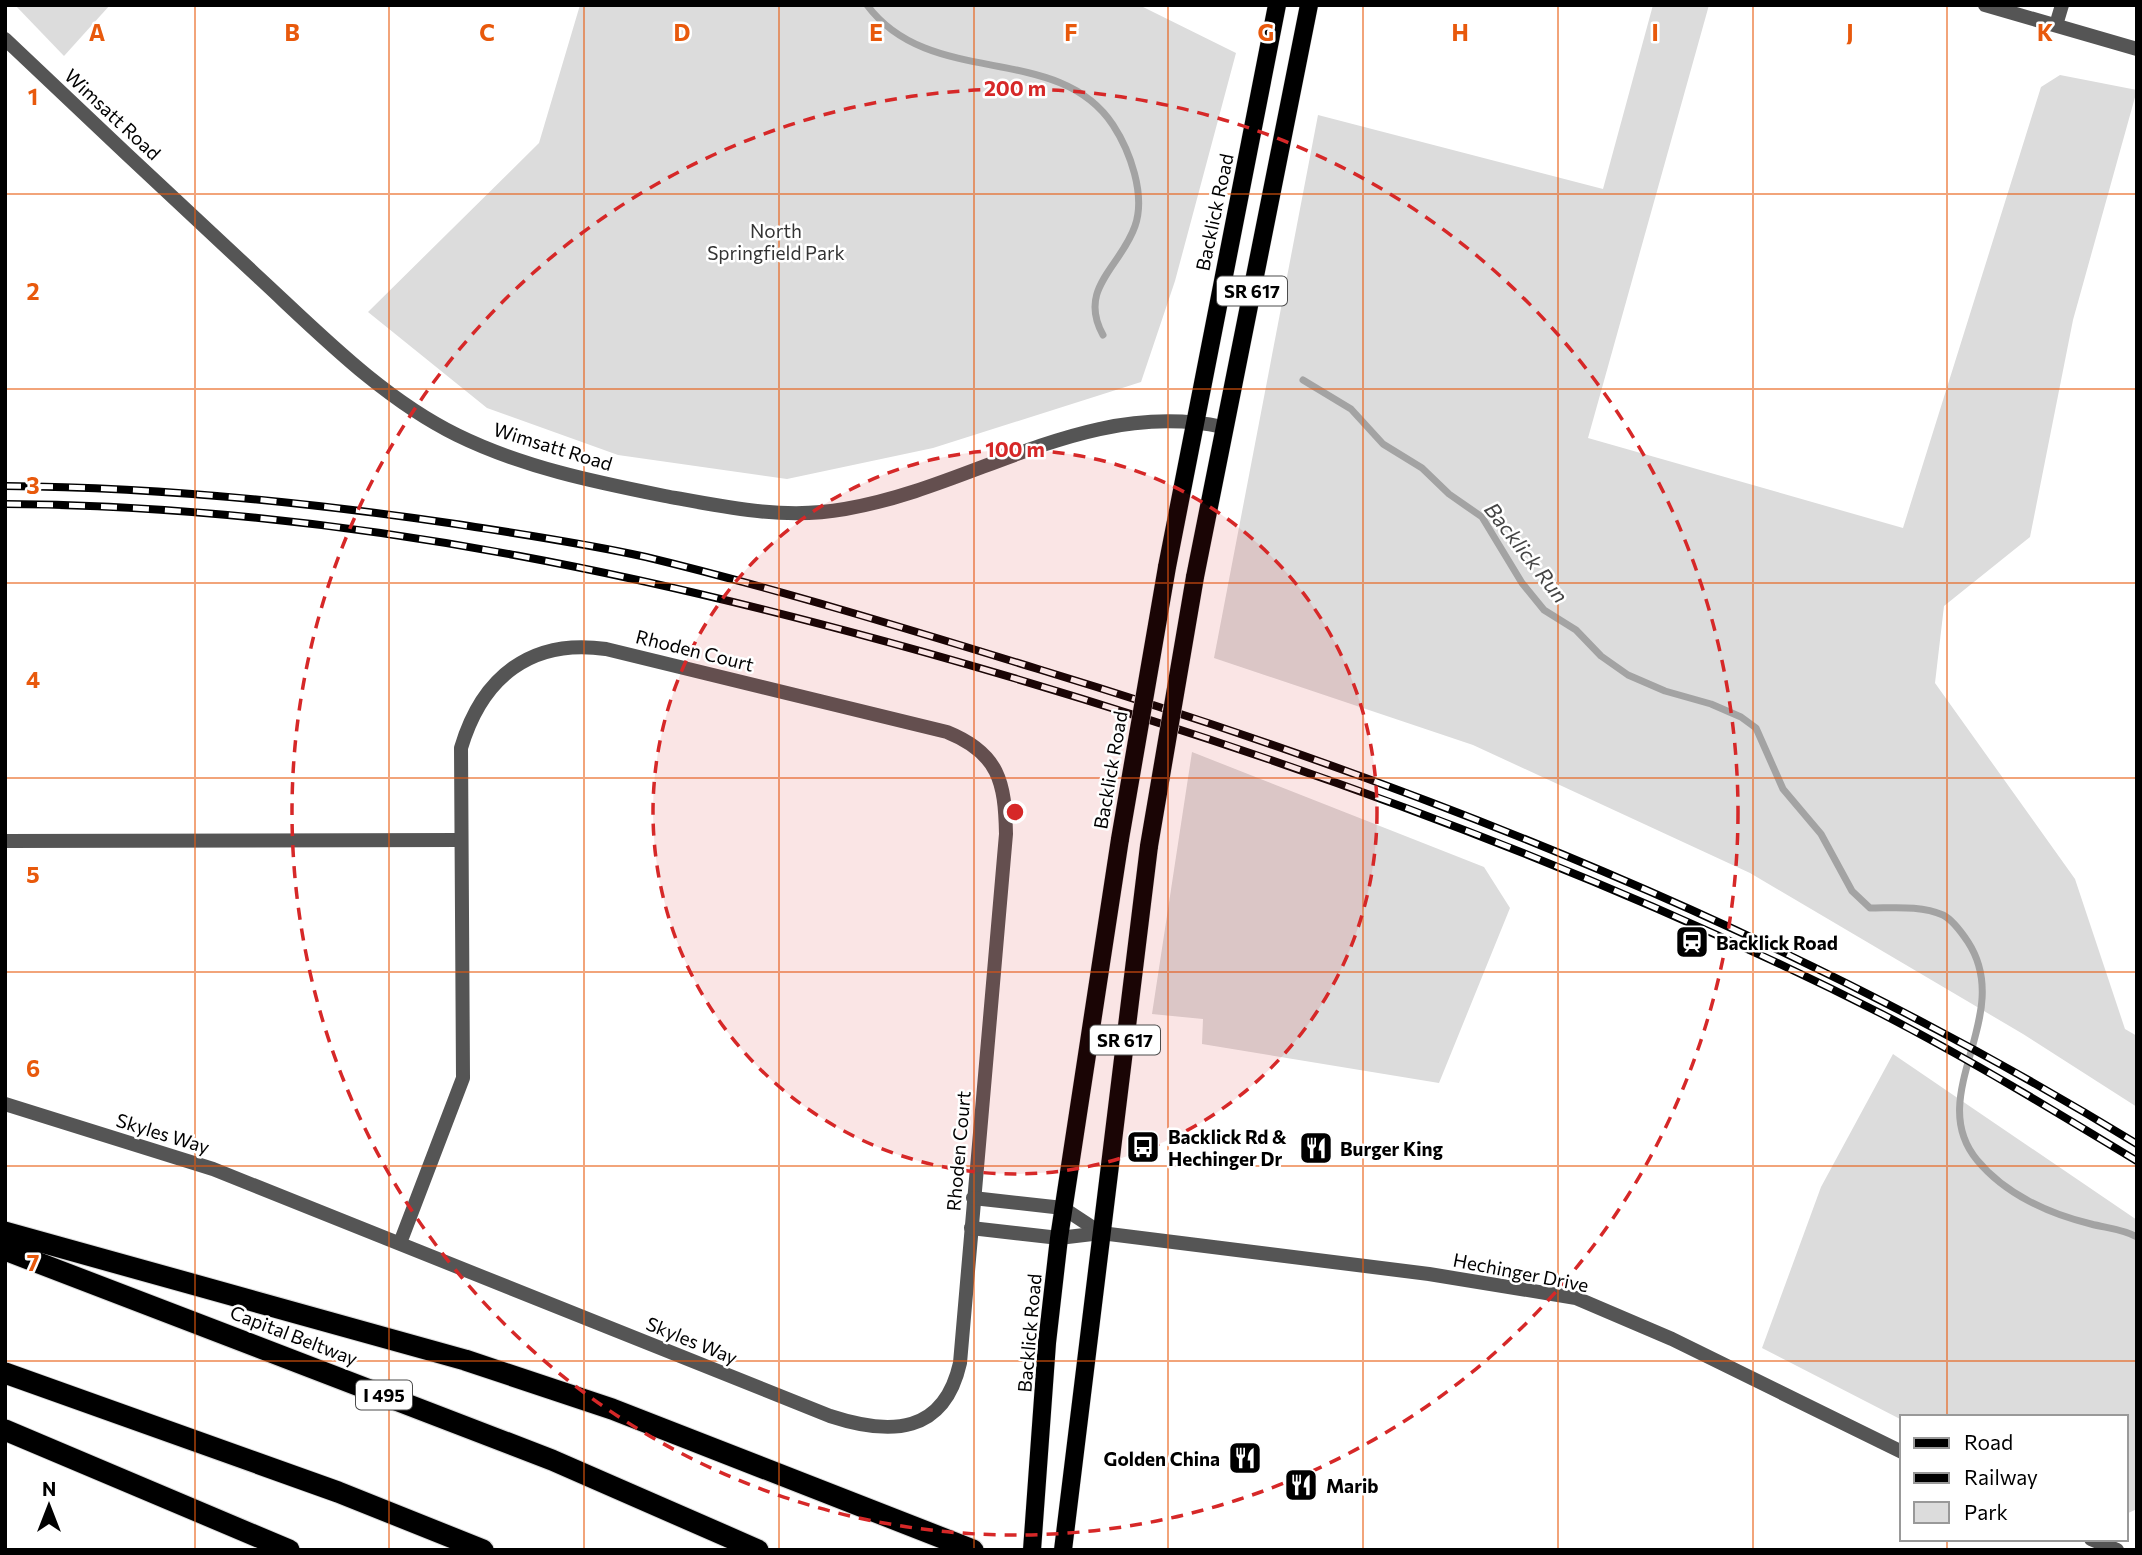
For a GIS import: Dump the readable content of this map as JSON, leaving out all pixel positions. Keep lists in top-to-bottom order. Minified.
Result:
{"streets":{"highway":["Capital Beltway","I 495"],"main road":["Backlick Road","SR 617"],"street":["Wimsatt Road","Rhoden Court","Skyles Way","Hechinger Drive"]},"crossings":[["Wimsatt Road","Backlick Road"],["Wimsatt Road","SR 617"],["SR 617","Hechinger Drive"],["Rhoden Court","Skyles Way"]],"water":["Backlick Run"],"parks":["North Springfield Park"],"places":{"station":["Backlick Road"],"bus stop":["Backlick Rd & Hechinger Dr"],"restaurant":["Burger King","Golden China","Marib"]},"legend":["Road","Railway","Park"],"north":"top","grid":{"columns":["A","B","C","D","E","F","G","H","I","J","K"],"rows":["1","2","3","4","5","6","7"]},"rings":["200 m","100 m"]}
